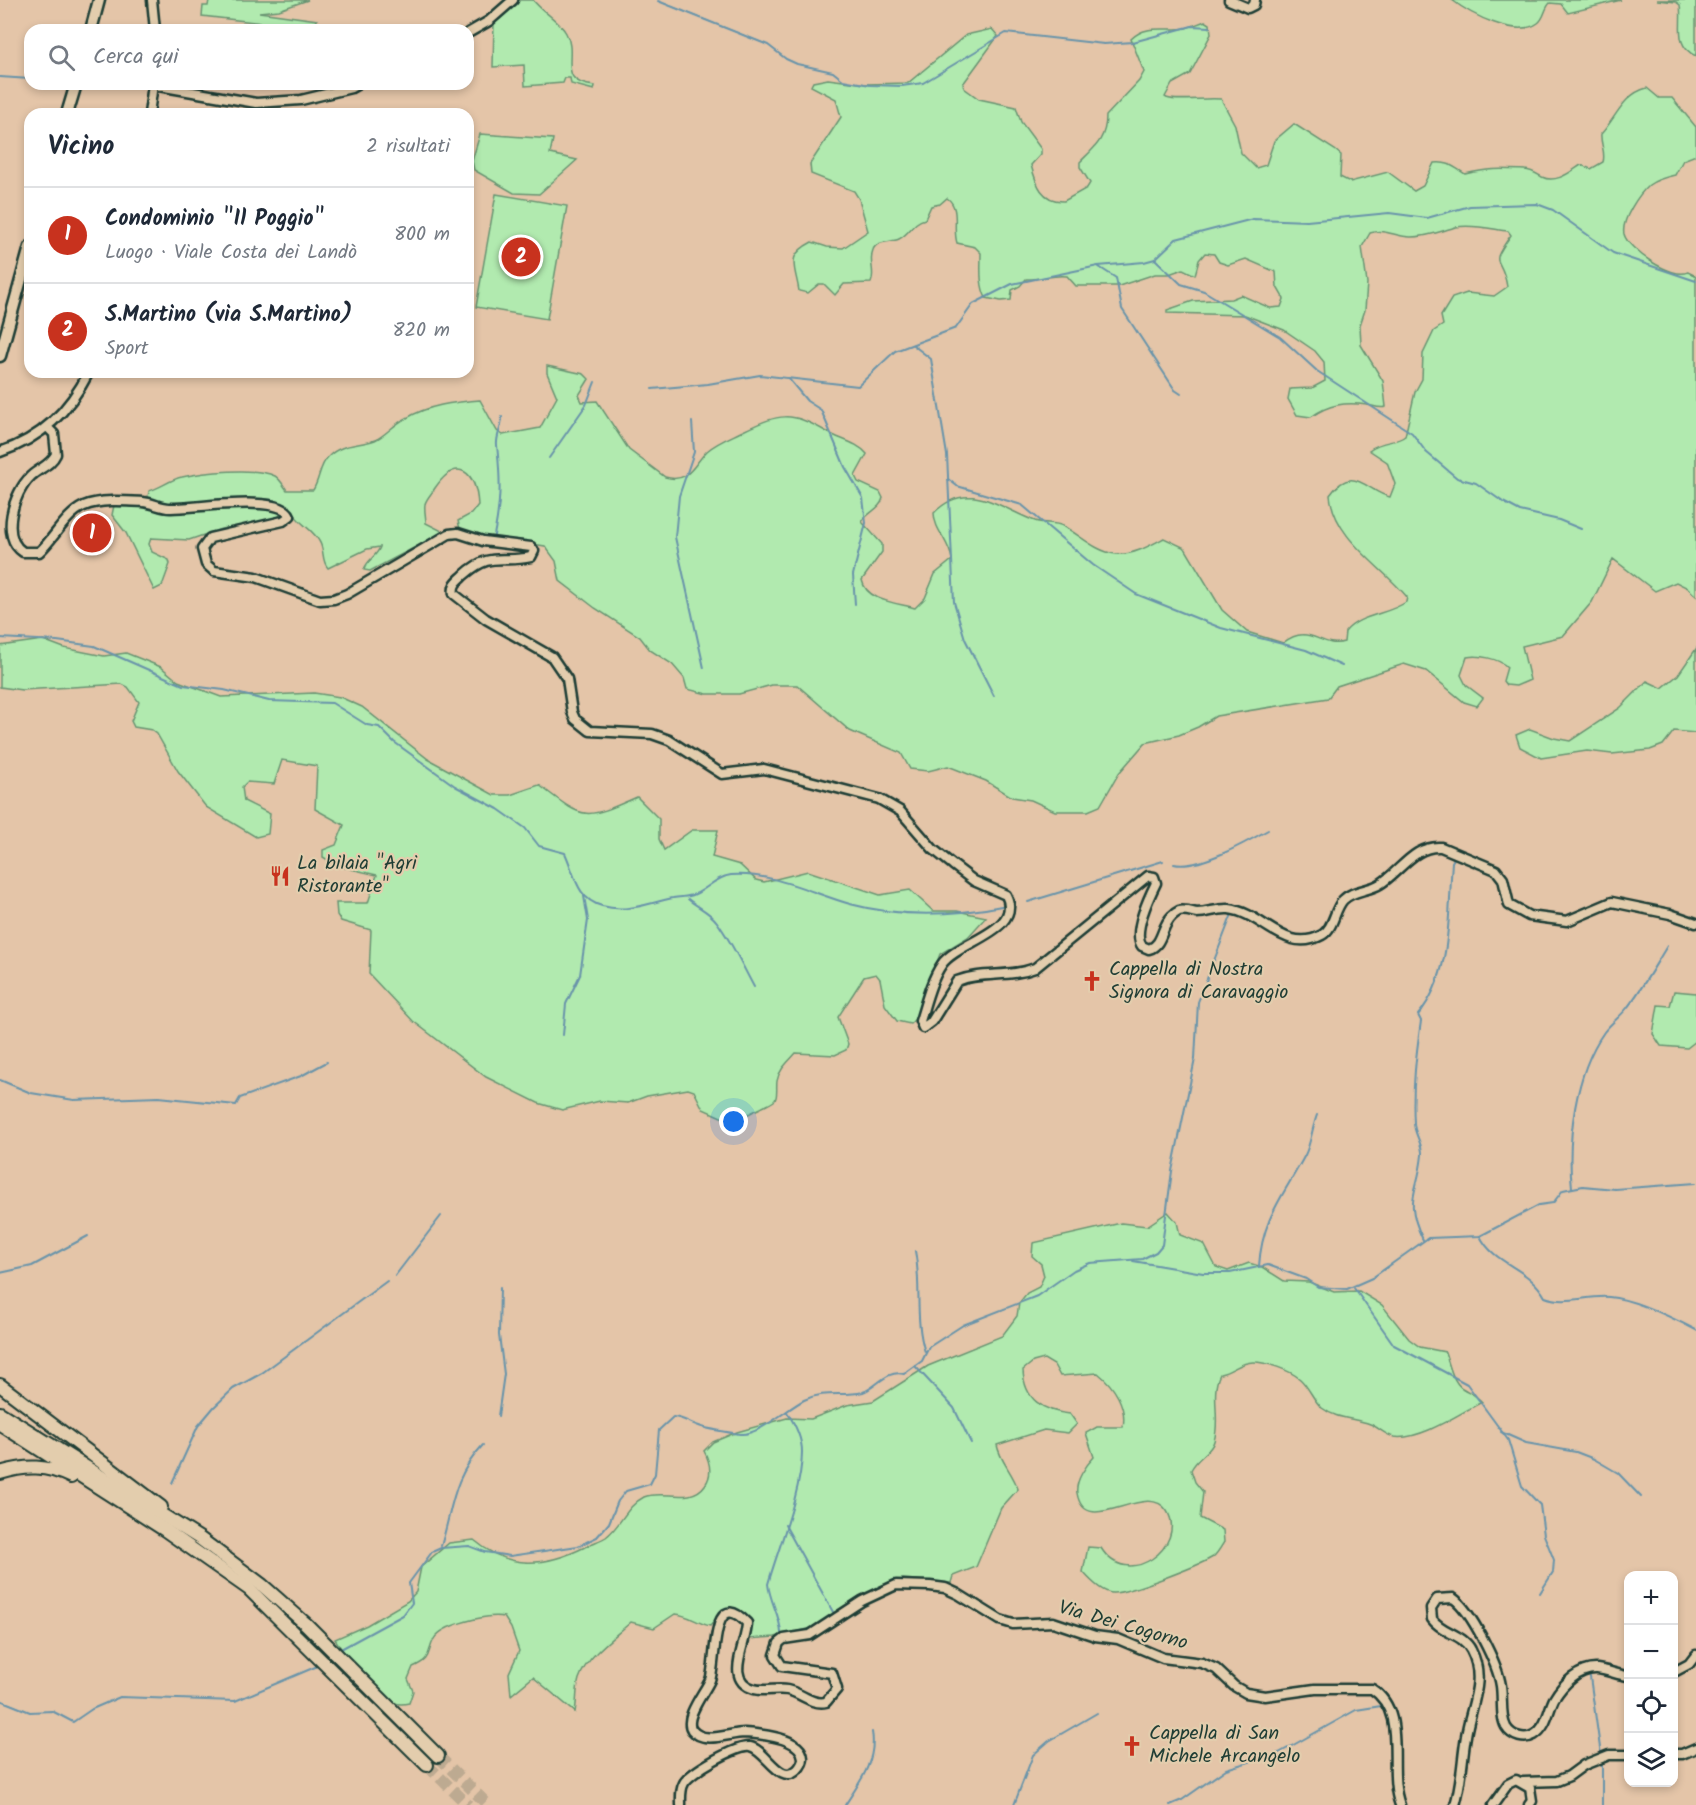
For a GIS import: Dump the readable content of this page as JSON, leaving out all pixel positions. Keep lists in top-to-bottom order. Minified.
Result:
{"streets":{"street":["Via Dei Cogorno"]},"places":{"restaurant":["La bilaia \"Agri Ristorante\""],"church":["Cappella di Nostra Signora di Caravaggio","Cappella di San Michele Arcangelo"]},"page":{"search":"Cerca qui","heading":["Vicino","2 risultati"],"list":[{"mark":"1","name":"Condominio \"Il Poggio\"","note":"Luogo · Viale Costa dei Landò","value":"800 m"},{"mark":"2","name":"S.Martino (via S.Martino)","note":"Sport","value":"820 m"}],"pins":["2","1"],"map_buttons":["+","−"]}}
